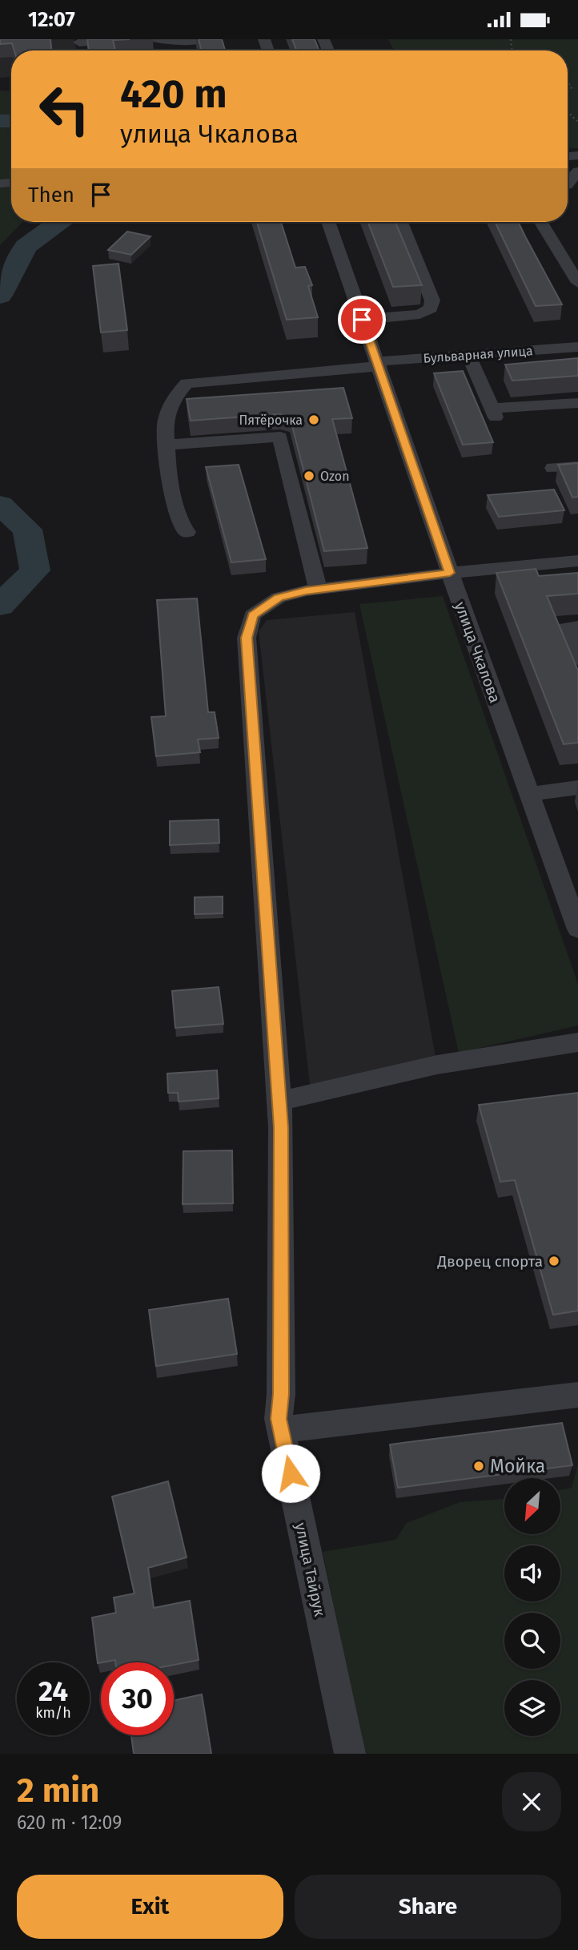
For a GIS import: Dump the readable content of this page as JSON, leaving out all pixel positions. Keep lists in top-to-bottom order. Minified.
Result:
{"streets":{"street":["Бульварная улица","улица Чкалова","улица Тайрук"]},"crossings":[["Бульварная улица","улица Чкалова"],["улица Чкалова","улица Тайрук"]],"places":["Пятёрочка","Ozon","Дворец спорта","Мойка"],"north":"bottom left","page":{"status":"12:07","turn":["420 m","улица Чкалова"],"then":"Then","speed":"24 km/h","limit":"30","heading":["2 min","620 m · 12:09"],"buttons":["Exit","Share"]}}
